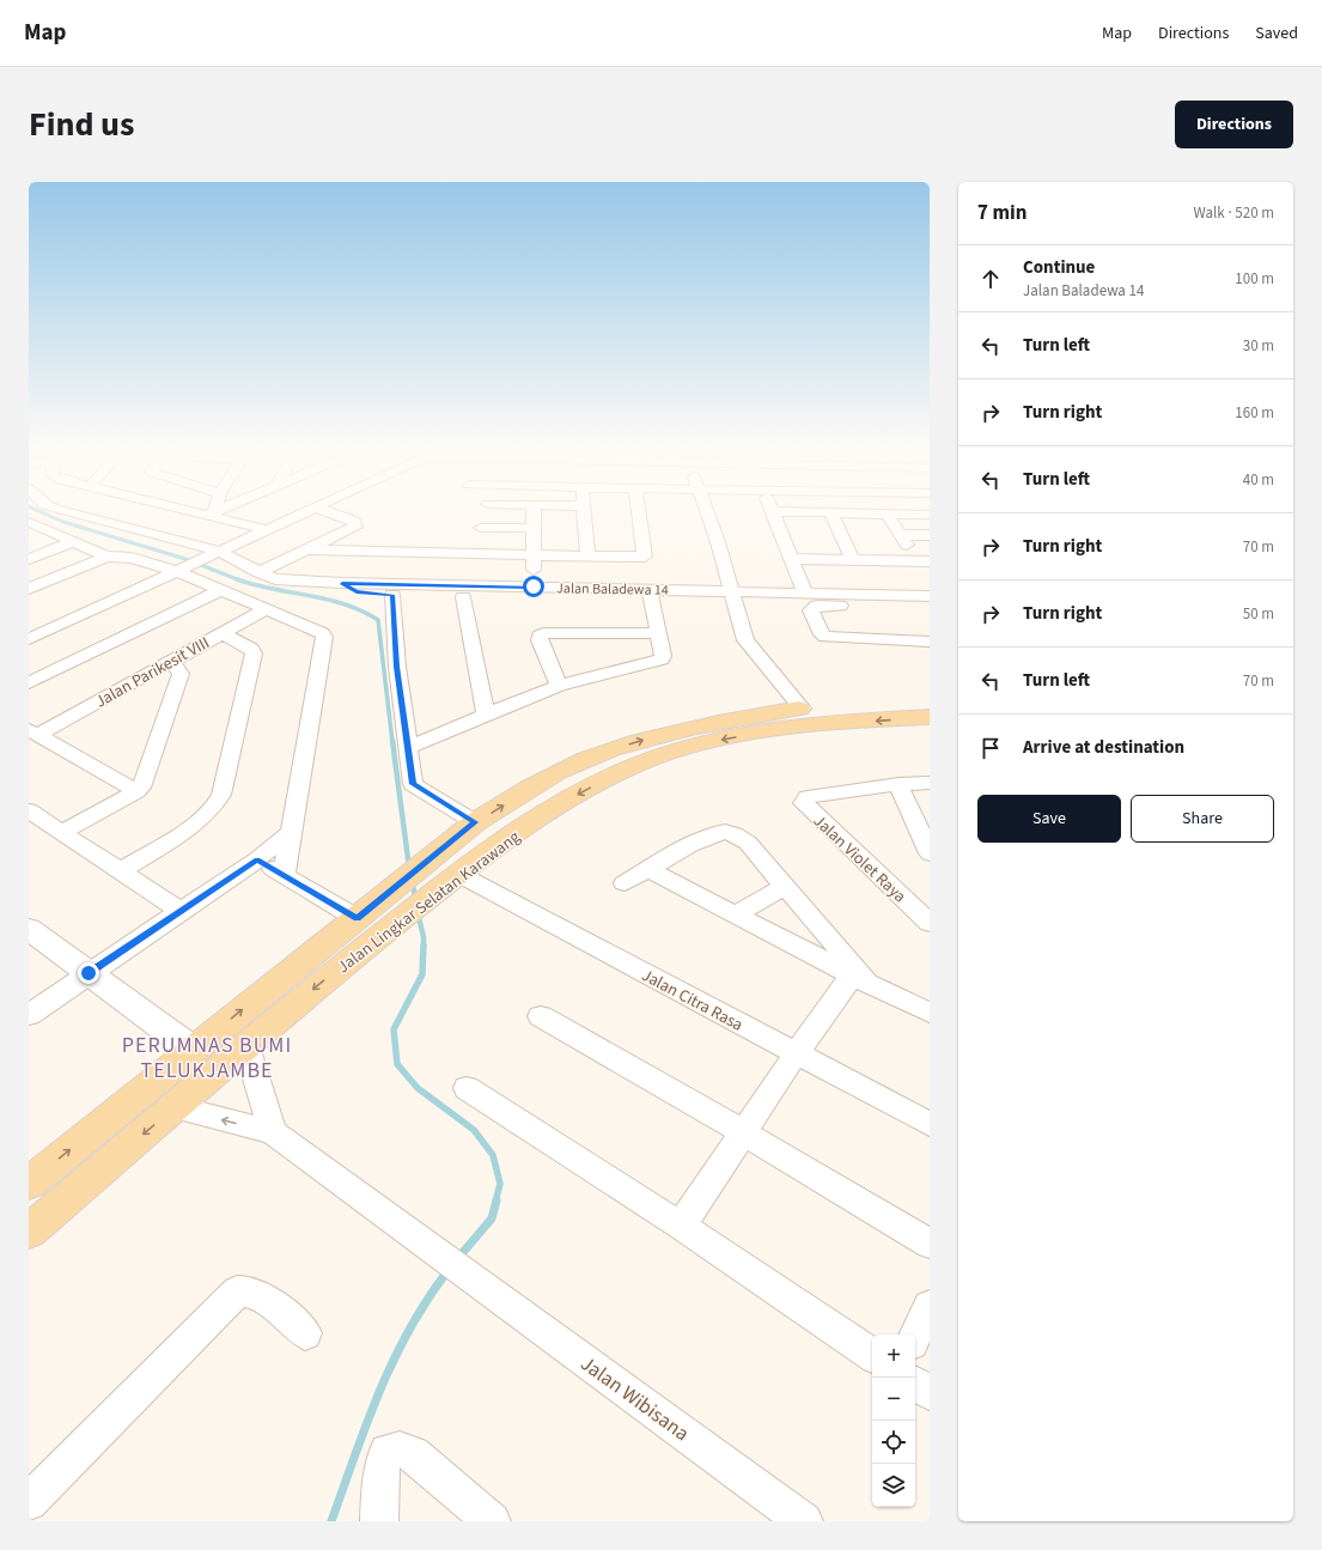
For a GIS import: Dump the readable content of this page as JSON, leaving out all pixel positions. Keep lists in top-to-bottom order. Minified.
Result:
{"streets":{"main road":["Jalan Lingkar Selatan Karawang"],"street":["Jalan Baladewa 14","Jalan Parikesit VIII","Jalan Violet Raya","Jalan Citra Rasa","Jalan Wibisana"]},"crossings":[["Jalan Lingkar Selatan Karawang","Jalan Citra Rasa"]],"districts":["PERUMNAS BUMI TELUKJAMBE"],"page":{"header":"Map","nav":["Map","Directions","Saved"],"title":"Find us","buttons":["Directions",["Save","Share"]],"heading":["7 min","Walk · 520 m"],"list":[["Continue","Jalan Baladewa 14","100 m"],["Turn left","30 m"],["Turn right","160 m"],["Turn left","40 m"],["Turn right","70 m"],["Turn right","50 m"],["Turn left","70 m"],"Arrive at destination"],"map_buttons":["+","−"]}}
